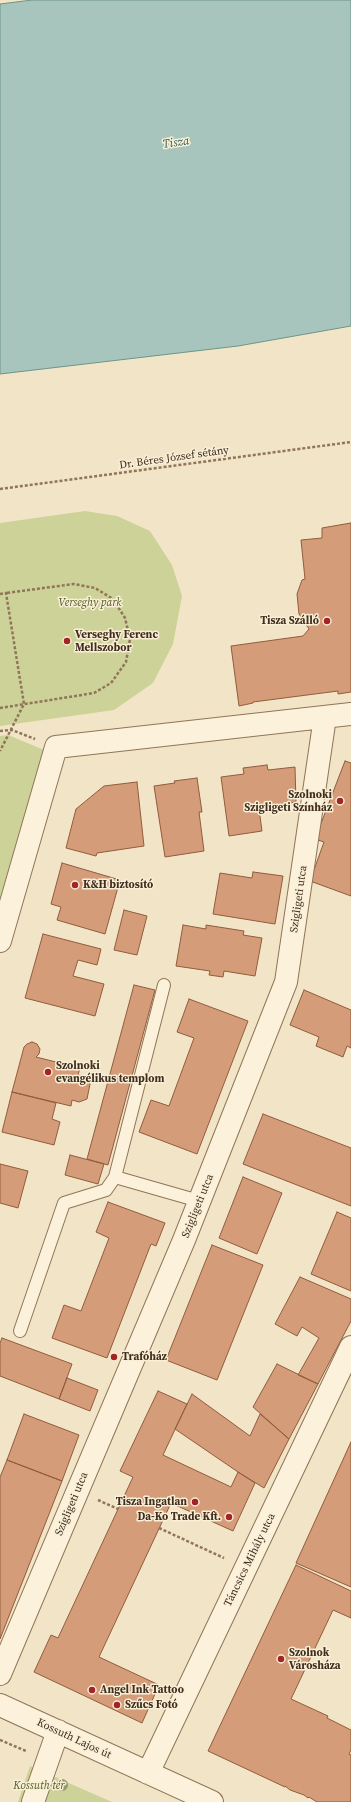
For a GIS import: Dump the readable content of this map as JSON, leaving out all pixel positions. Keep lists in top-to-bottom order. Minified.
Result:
{"streets":{"street":["Szigligeti utca","Táncsics Mihály utca","Kossuth Lajos út"],"path":["Dr. Béres József sétány"]},"crossings":[["Táncsics Mihály utca","Kossuth Lajos út"]],"water":["Tisza"],"parks":["Verseghy park","Kossuth tér"],"places":["Tisza Szálló","Verseghy Ferenc Mellszobor","Szolnoki Szigligeti Színház","K&H biztosító","Szolnoki evangélikus templom","Trafóház","Tisza Ingatlan","Da-Ko Trade Kft.","Szolnok Városháza","Angel Ink Tattoo","Szűcs Fotó"]}
